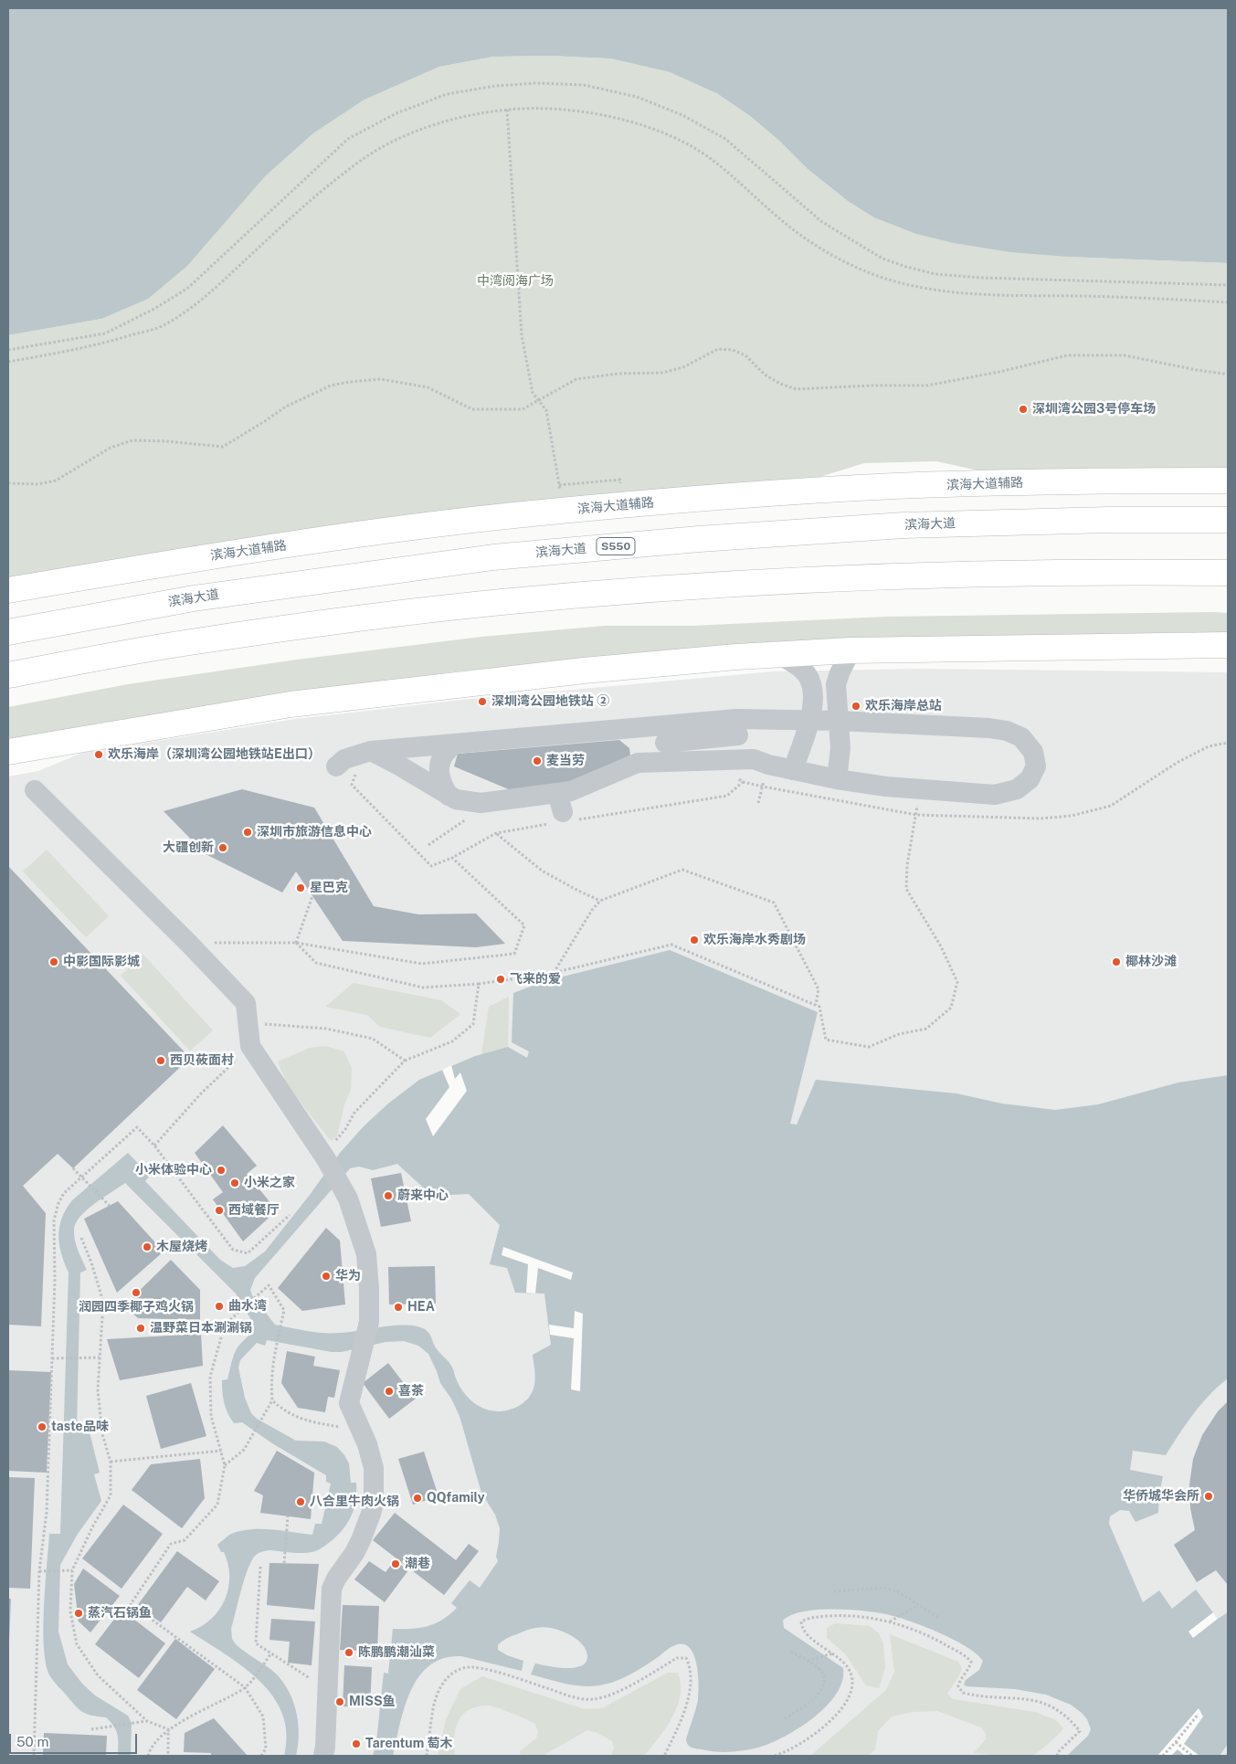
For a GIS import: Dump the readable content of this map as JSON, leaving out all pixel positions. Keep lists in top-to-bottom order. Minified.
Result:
{"streets":{"main road":["滨海大道辅路","滨海大道","S550"]},"parks":["中湾阅海广场"],"places":["深圳湾公园3号停车场","深圳湾公园地铁站 ②","欢乐海岸总站","欢乐海岸（深圳湾公园地铁站E出口）","麦当劳","深圳市旅游信息中心","大疆创新","星巴克","欢乐海岸水秀剧场","中影国际影城","椰林沙滩","飞来的爱","西贝莜面村","小米体验中心","小米之家","蔚来中心","西域餐厅","木屋烧烤","华为","润园四季椰子鸡火锅","曲水湾","HEA","温野菜日本涮涮锅","喜茶","taste品味","华侨城华会所","QQfamily","八合里牛肉火锅","潮巷","蒸汽石锅鱼","陈鹏鹏潮汕菜","MISS鱼","Tarentum 萄木"],"scale_bar":"50 m"}
